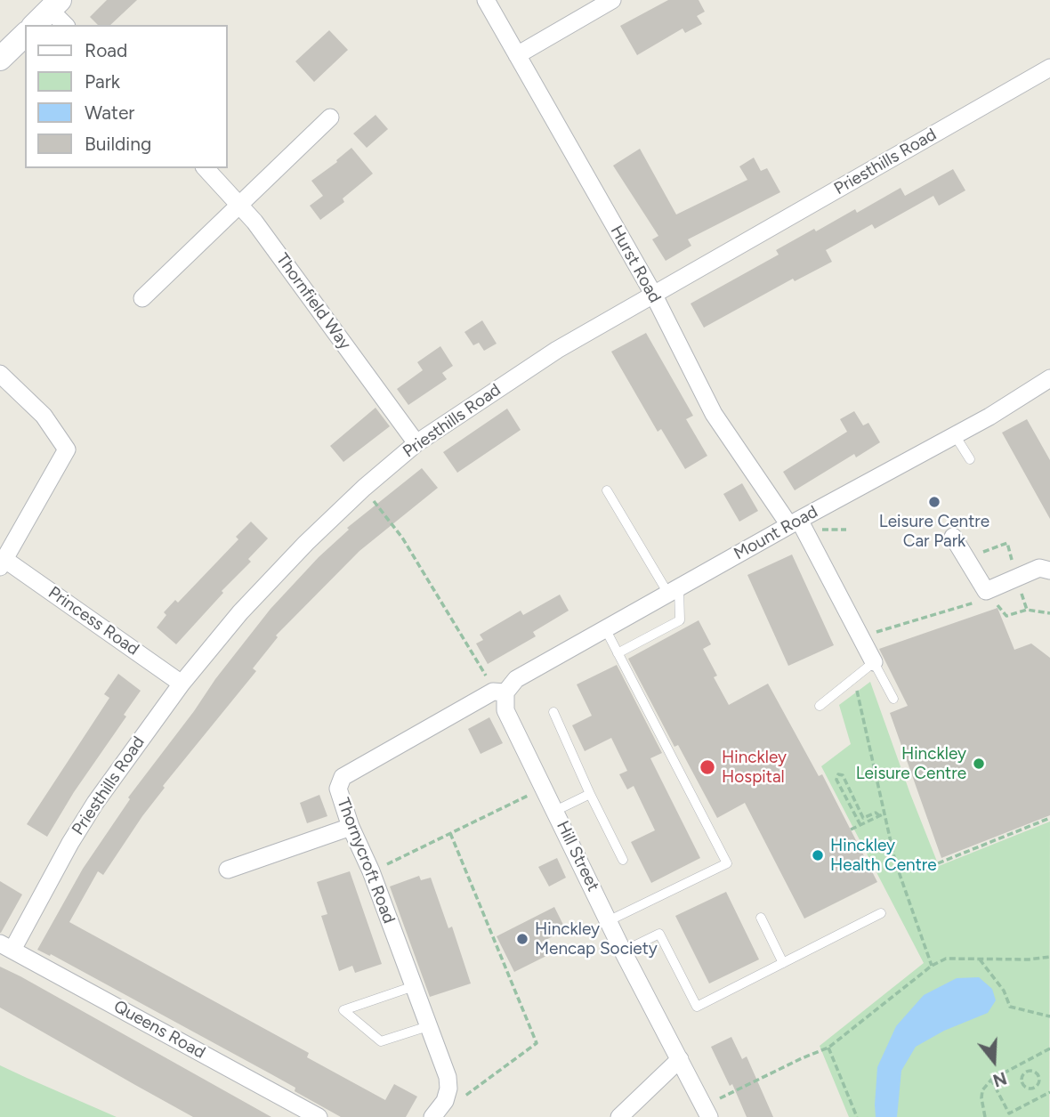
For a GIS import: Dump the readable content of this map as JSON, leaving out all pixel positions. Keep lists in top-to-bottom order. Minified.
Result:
{"streets":{"street":["Priesthills Road","Hurst Road","Thornfield Way","Mount Road","Princess Road","Hill Street","Thornycroft Road","Queens Road"]},"crossings":[["Priesthills Road","Hurst Road"],["Priesthills Road","Thornfield Way"],["Priesthills Road","Princess Road"],["Priesthills Road","Queens Road"],["Hurst Road","Mount Road"],["Mount Road","Hill Street"],["Mount Road","Thornycroft Road"],["Hill Street","Thornycroft Road"]],"places":["Leisure Centre Car Park","Hinckley Leisure Centre","Hinckley Hospital","Hinckley Health Centre","Hinckley Mencap Society"],"legend":["Road","Park","Water","Building"],"north":"bottom"}
